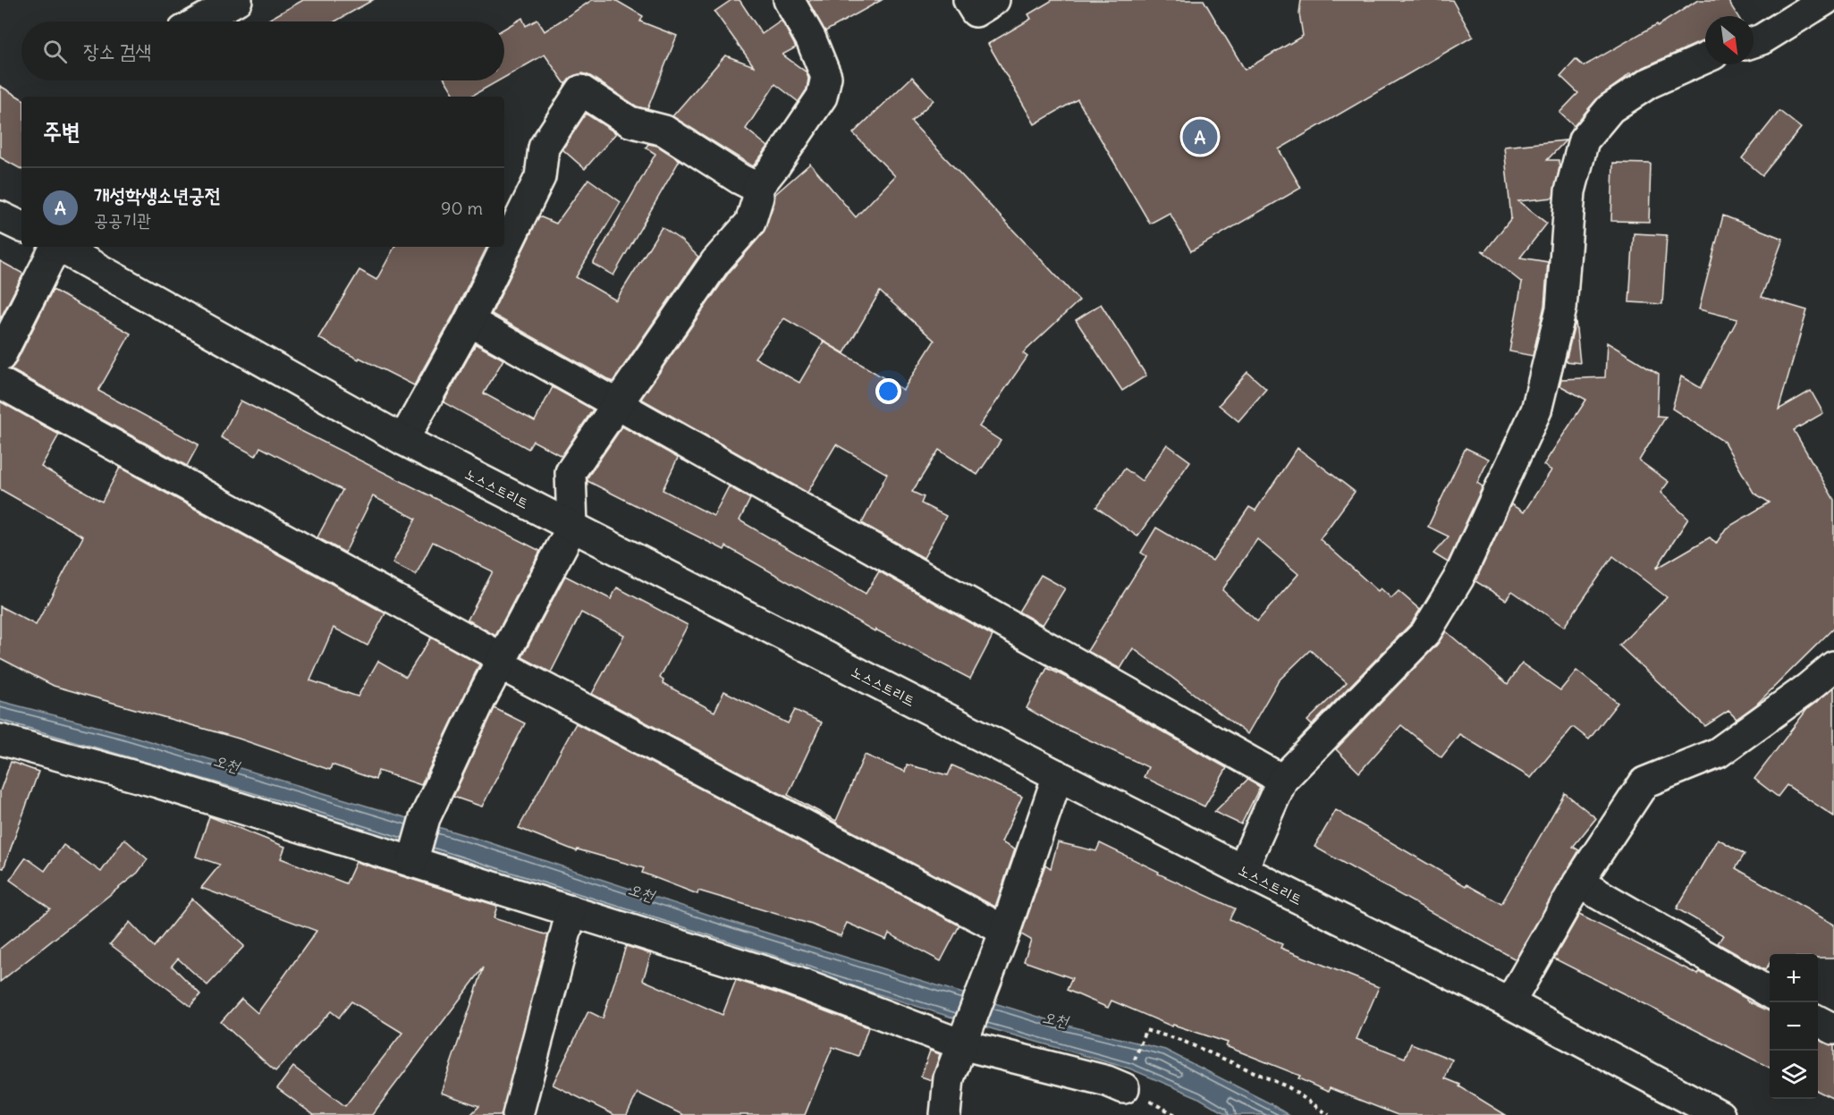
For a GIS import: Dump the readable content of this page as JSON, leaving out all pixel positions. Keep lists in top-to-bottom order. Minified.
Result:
{"streets":{"street":["노스스트리트"]},"water":["오천"],"north":"bottom right","page":{"search":"장소 검색","heading":"주변","pins":"A","list":[{"mark":"A","name":"개성학생소년궁전","note":"공공기관","value":"90 m"}],"map_buttons":["+","−"]}}
